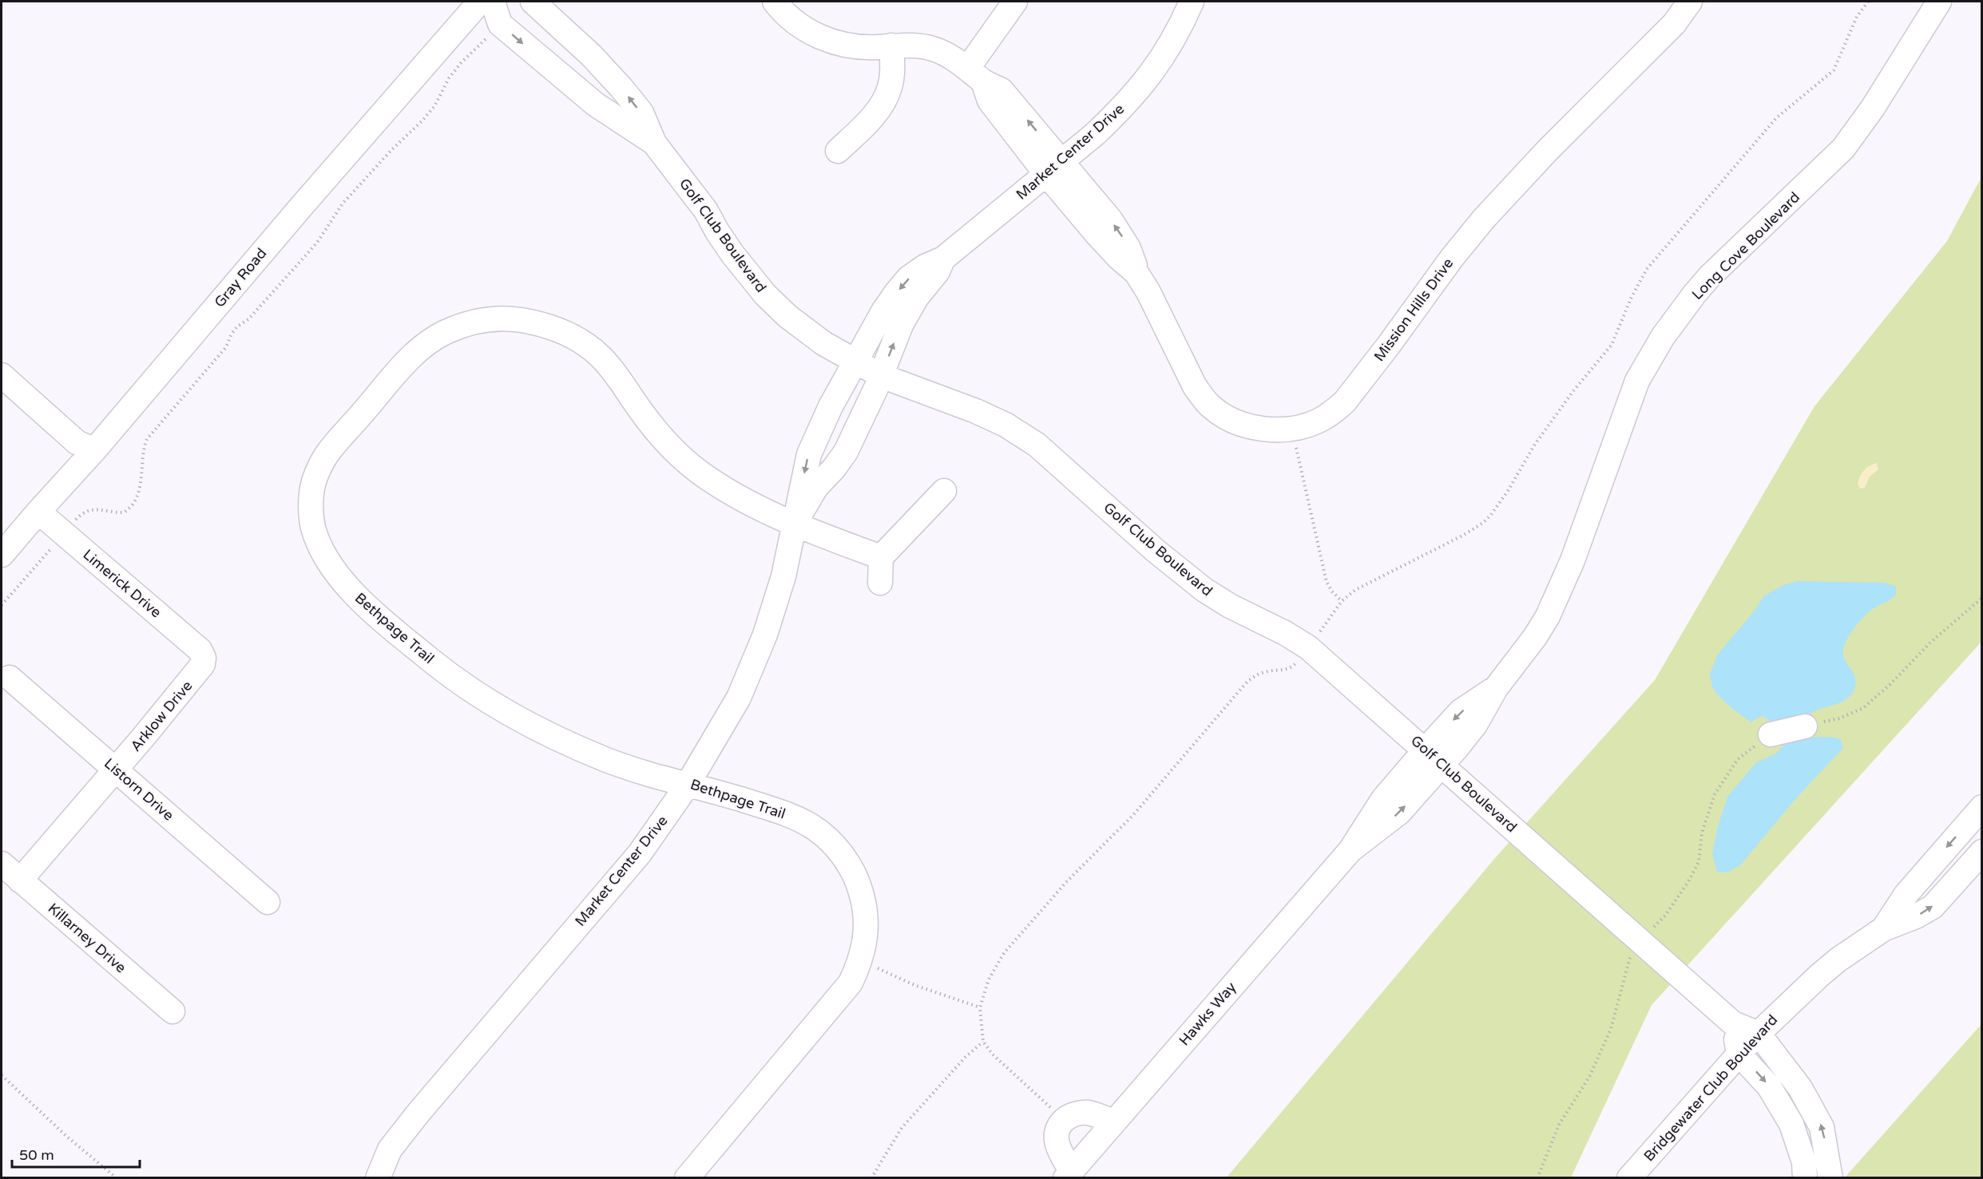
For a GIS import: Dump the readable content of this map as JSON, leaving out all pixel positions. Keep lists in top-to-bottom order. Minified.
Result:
{"streets":{"street":["Market Center Drive","Golf Club Boulevard","Long Cove Boulevard","Gray Road","Mission Hills Drive","Limerick Drive","Bethpage Trail","Arklow Drive","Listorn Drive","Killarney Drive","Hawks Way","Bridgewater Club Boulevard"]},"crossings":[["Market Center Drive","Golf Club Boulevard"],["Market Center Drive","Mission Hills Drive"],["Market Center Drive","Bethpage Trail"],["Golf Club Boulevard","Long Cove Boulevard"],["Golf Club Boulevard","Hawks Way"],["Golf Club Boulevard","Bridgewater Club Boulevard"],["Long Cove Boulevard","Hawks Way"],["Gray Road","Limerick Drive"],["Limerick Drive","Arklow Drive"],["Arklow Drive","Listorn Drive"],["Arklow Drive","Killarney Drive"]],"scale_bar":"50 m"}
